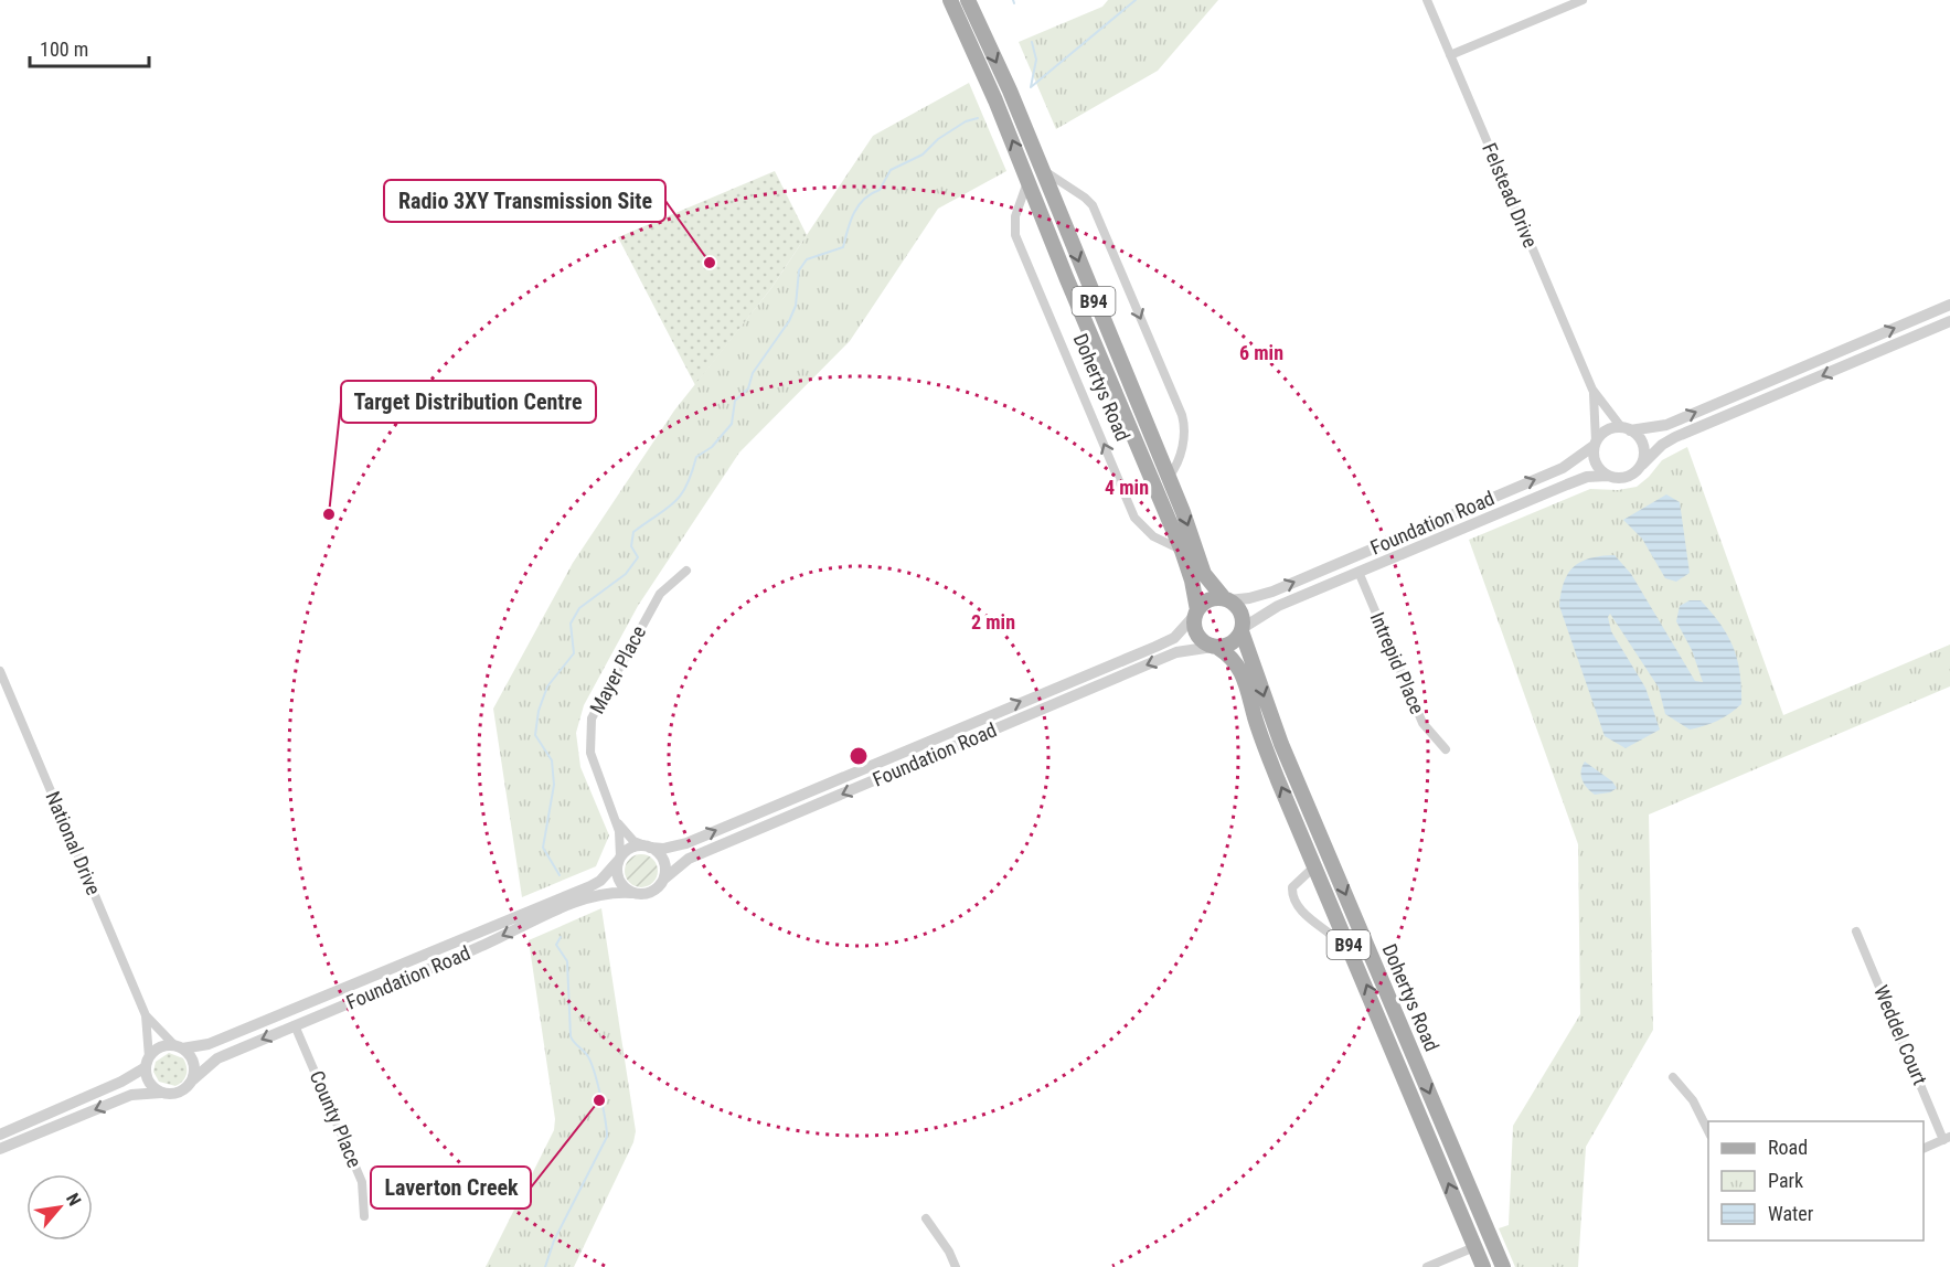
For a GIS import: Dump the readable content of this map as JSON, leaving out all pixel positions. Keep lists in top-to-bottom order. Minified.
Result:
{"streets":{"main road":["B94","Dohertys Road"],"street":["Felstead Drive","Foundation Road","Intrepid Place","Mayer Place","National Drive","Weddel Court","County Place"]},"crossings":[["Felstead Drive","Foundation Road"],["B94","Dohertys Road"],["B94","Foundation Road"],["Dohertys Road","Foundation Road"],["Foundation Road","Intrepid Place"],["Foundation Road","Mayer Place"],["Foundation Road","National Drive"],["Foundation Road","County Place"]],"places":["Radio 3XY Transmission Site","Target Distribution Centre","Laverton Creek"],"legend":["Road","Park","Water"],"scale_bar":"100 m","north":"top right","rings":["6 min","4 min","2 min"]}
